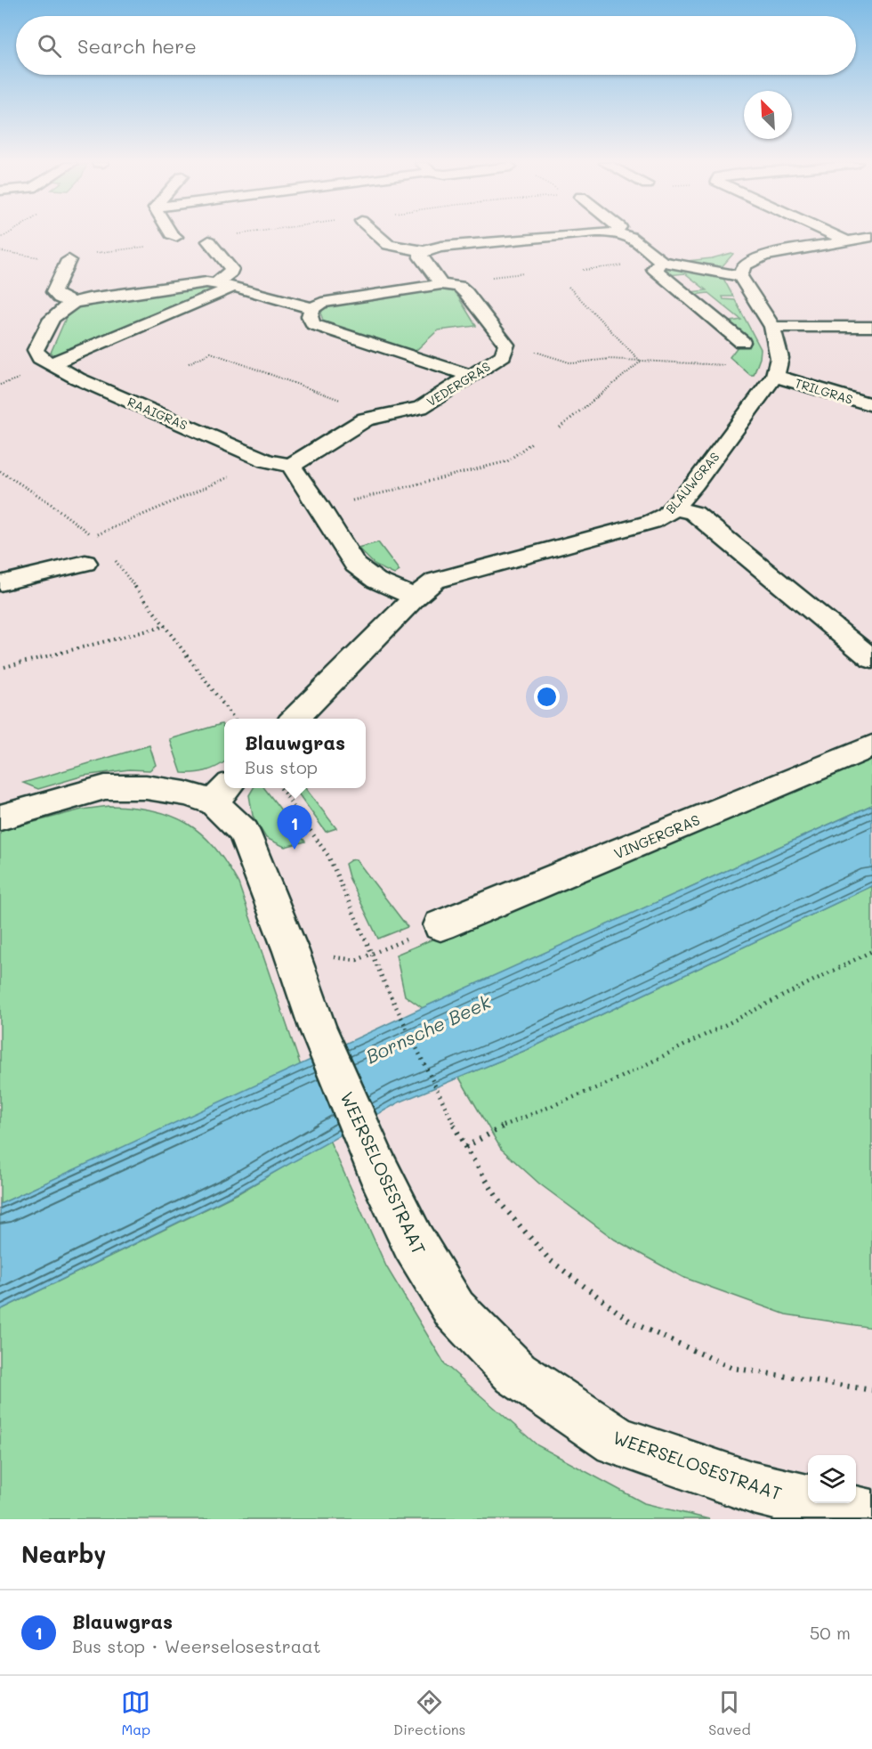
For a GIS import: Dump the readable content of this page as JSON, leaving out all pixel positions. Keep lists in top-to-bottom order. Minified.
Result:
{"streets":{"street":["VEDERGRAS","TRILGRAS","RAAIGRAS","BLAUWGRAS","VINGERGRAS","WEERSELOSESTRAAT"]},"crossings":[["VEDERGRAS","RAAIGRAS"],["TRILGRAS","BLAUWGRAS"]],"water":["Bornsche Beek"],"north":"top left","page":{"search":"Search here","popup":["Blauwgras","Bus stop"],"pins":"1","heading":"Nearby","list":[{"mark":"1","name":"Blauwgras","note":"Bus stop · Weerselosestraat","value":"50 m"}],"nav":["Map","Directions","Saved"]}}
